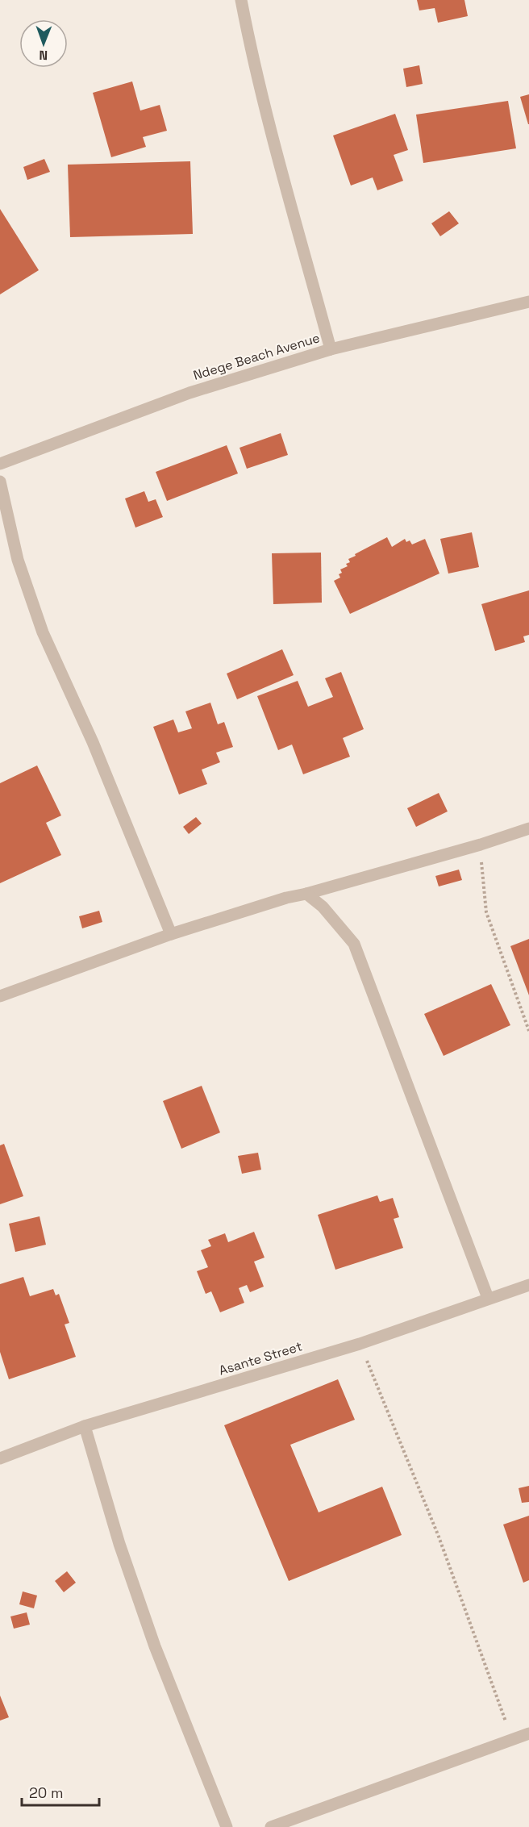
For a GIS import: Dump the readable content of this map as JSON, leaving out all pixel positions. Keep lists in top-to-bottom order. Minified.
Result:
{"streets":{"street":["Ndege Beach Avenue","Asante Street"]},"scale_bar":"20 m","north":"bottom"}
